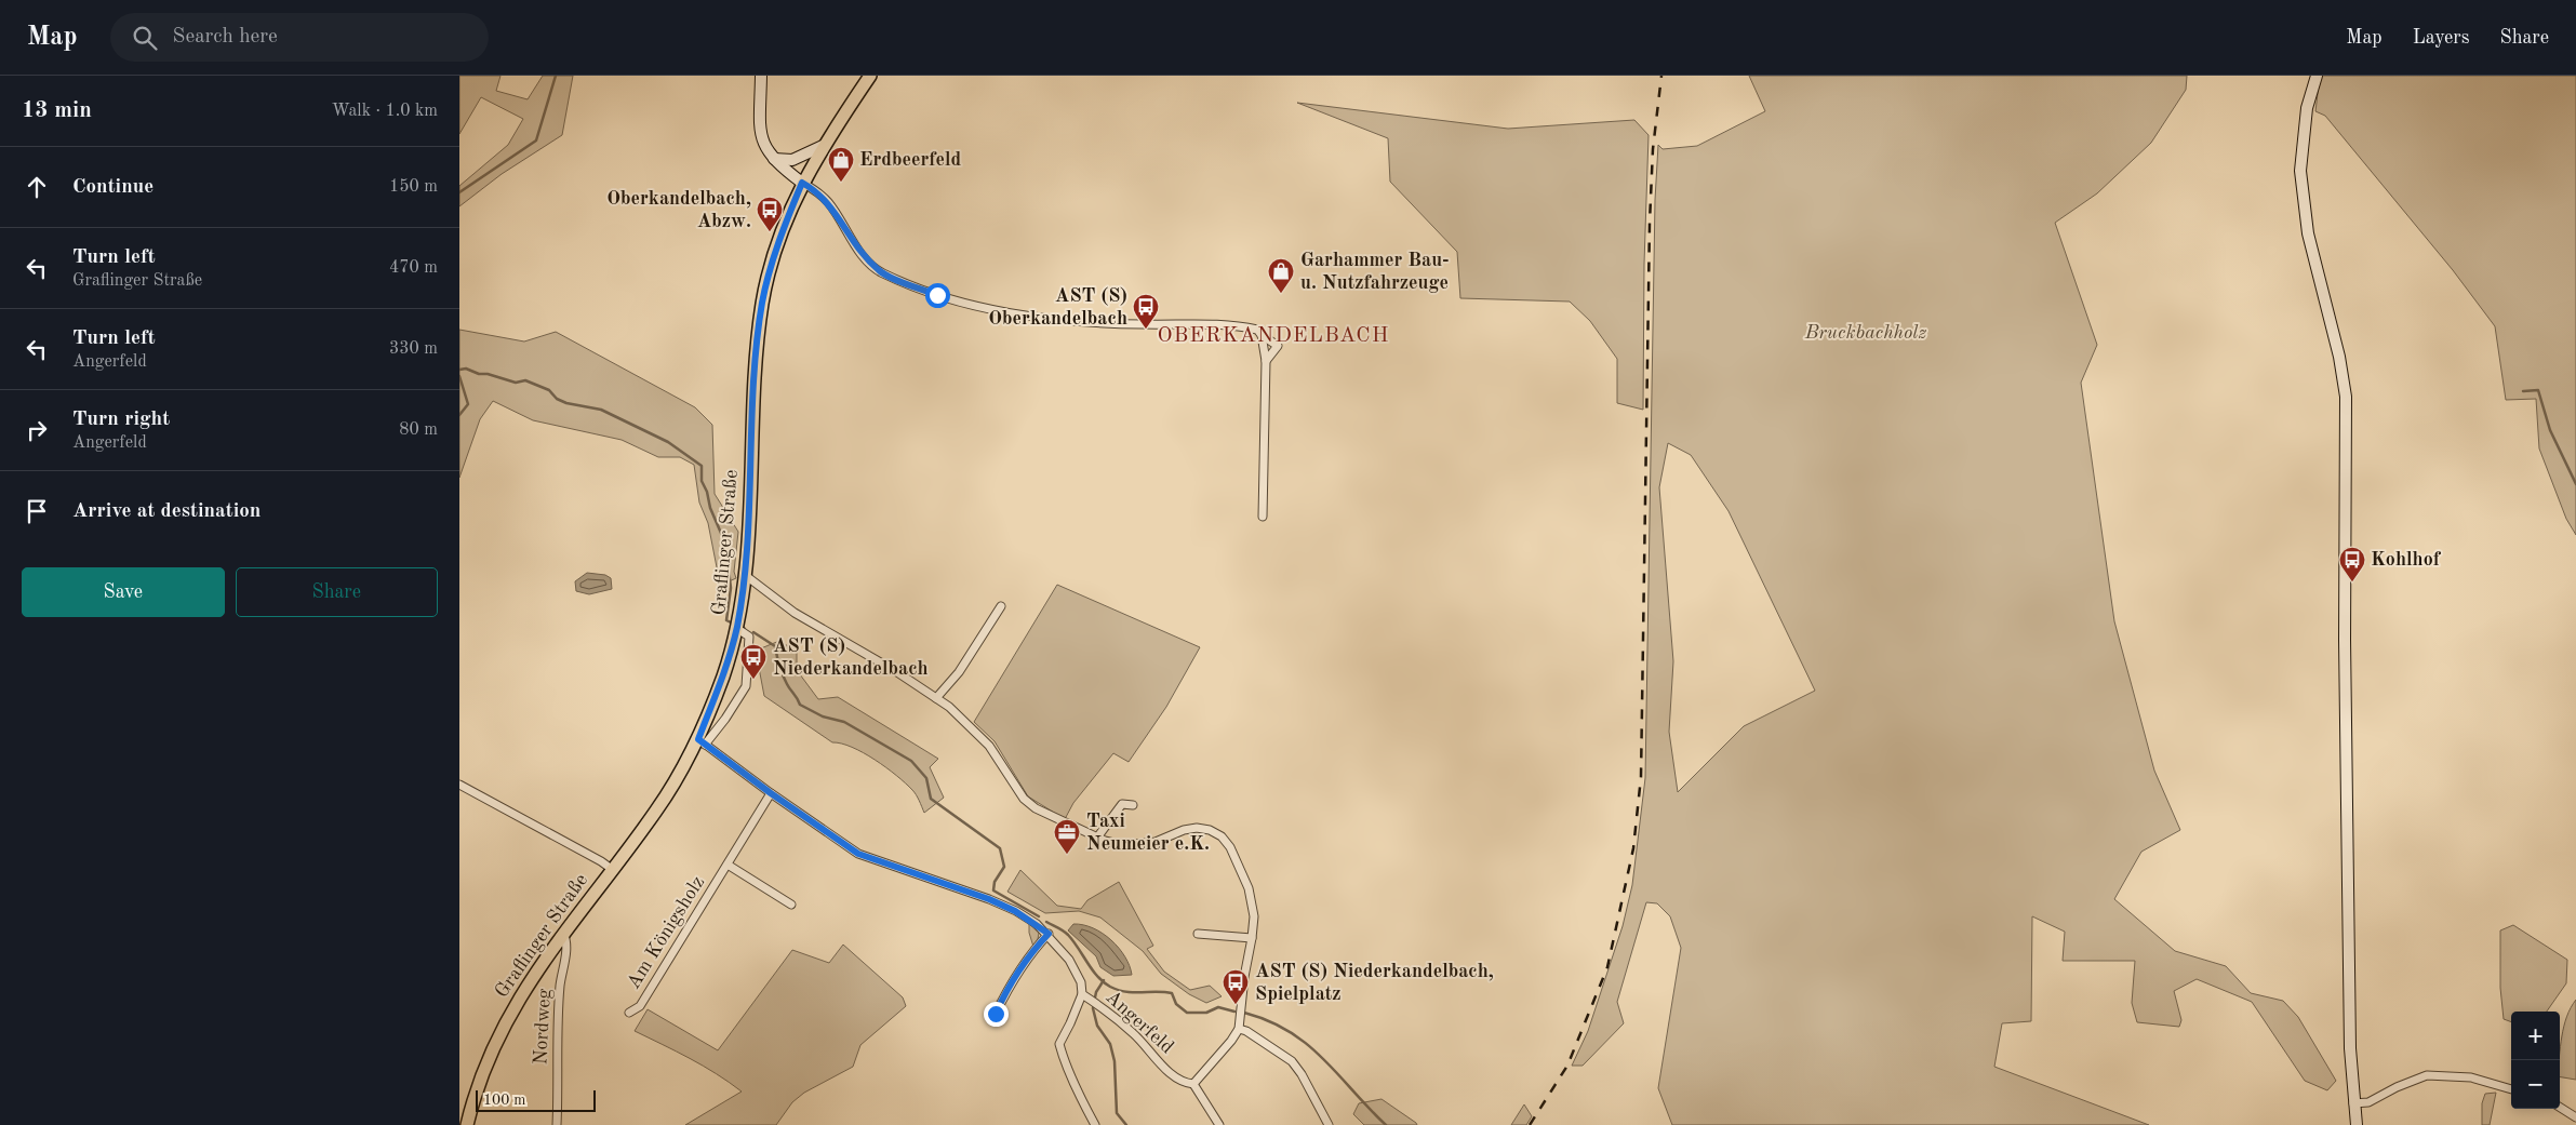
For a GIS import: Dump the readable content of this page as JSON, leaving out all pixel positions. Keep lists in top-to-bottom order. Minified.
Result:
{"streets":{"main road":["Graflinger Straße"],"street":["Am Königsholz","Angerfeld","Nordweg"]},"crossings":[["Graflinger Straße","Angerfeld"],["Graflinger Straße","Nordweg"],["Am Königsholz","Angerfeld"]],"districts":["OBERKANDELBACH"],"parks":["Bruckbachholz"],"places":{"shop":["Erdbeerfeld","Garhammer Bau- u. Nutzfahrzeuge"],"bus stop":["Oberkandelbach, Abzw.","AST (S) Oberkandelbach","Kohlhof","AST (S) Niederkandelbach","AST (S) Niederkandelbach, Spielplatz"],"office":["Taxi Neumeier e.K."]},"scale_bar":"100 m","page":{"header":"Map","search":"Search here","nav":["Map","Layers","Share"],"heading":["13 min","Walk · 1.0 km"],"list":[["Continue","150 m"],["Turn left","Graflinger Straße","470 m"],["Turn left","Angerfeld","330 m"],["Turn right","Angerfeld","80 m"],"Arrive at destination"],"buttons":["Save","Share"],"map_buttons":["+","−"],"scale":"100 m"}}
